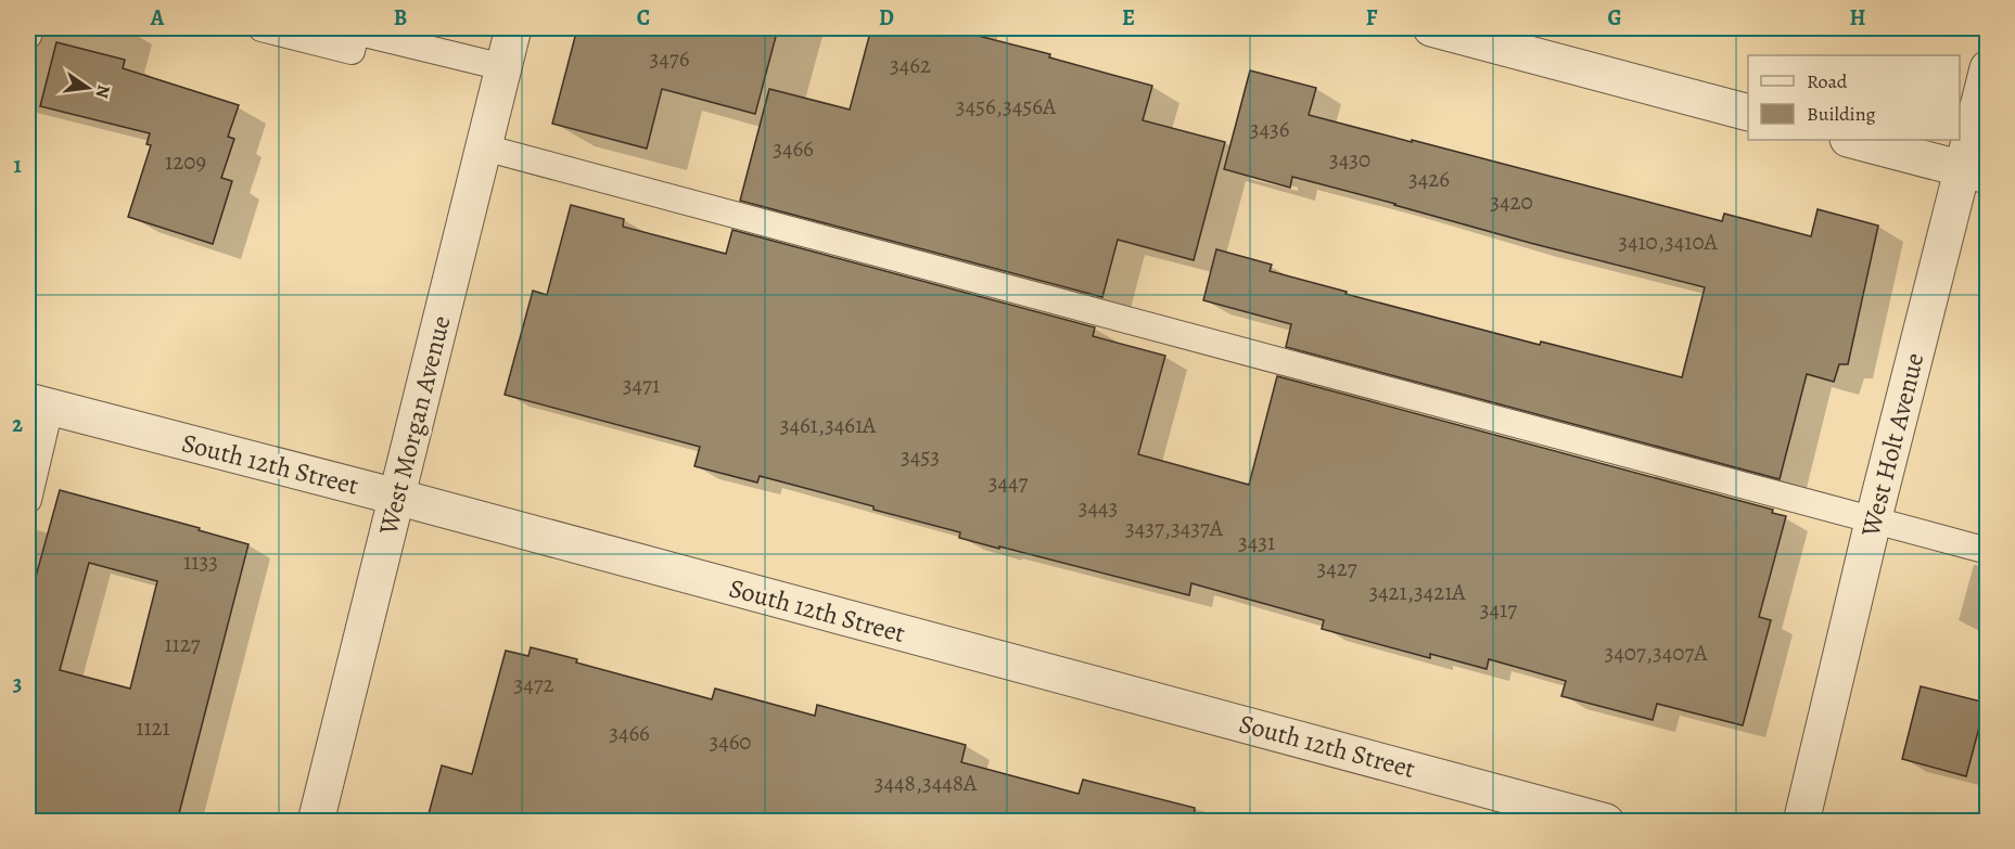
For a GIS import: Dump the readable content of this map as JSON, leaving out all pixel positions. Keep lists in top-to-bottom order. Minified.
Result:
{"streets":{"street":["West Morgan Avenue","West Holt Avenue","South 12th Street"]},"crossings":[["West Morgan Avenue","South 12th Street"]],"house_numbers":["3476","3462","3456,3456A","3436","3466","3430","1209","3426","3420","3410,3410A","3471","3461,3461A","3453","3447","3443","3437,3437A","3431","1133","3427","3421,3421A","3417","1127","3407,3407A","3472","1121","3466","3460","3448,3448A"],"legend":["Road","Building"],"north":"right","grid":{"columns":["A","B","C","D","E","F","G","H"],"rows":["1","2","3"]}}
